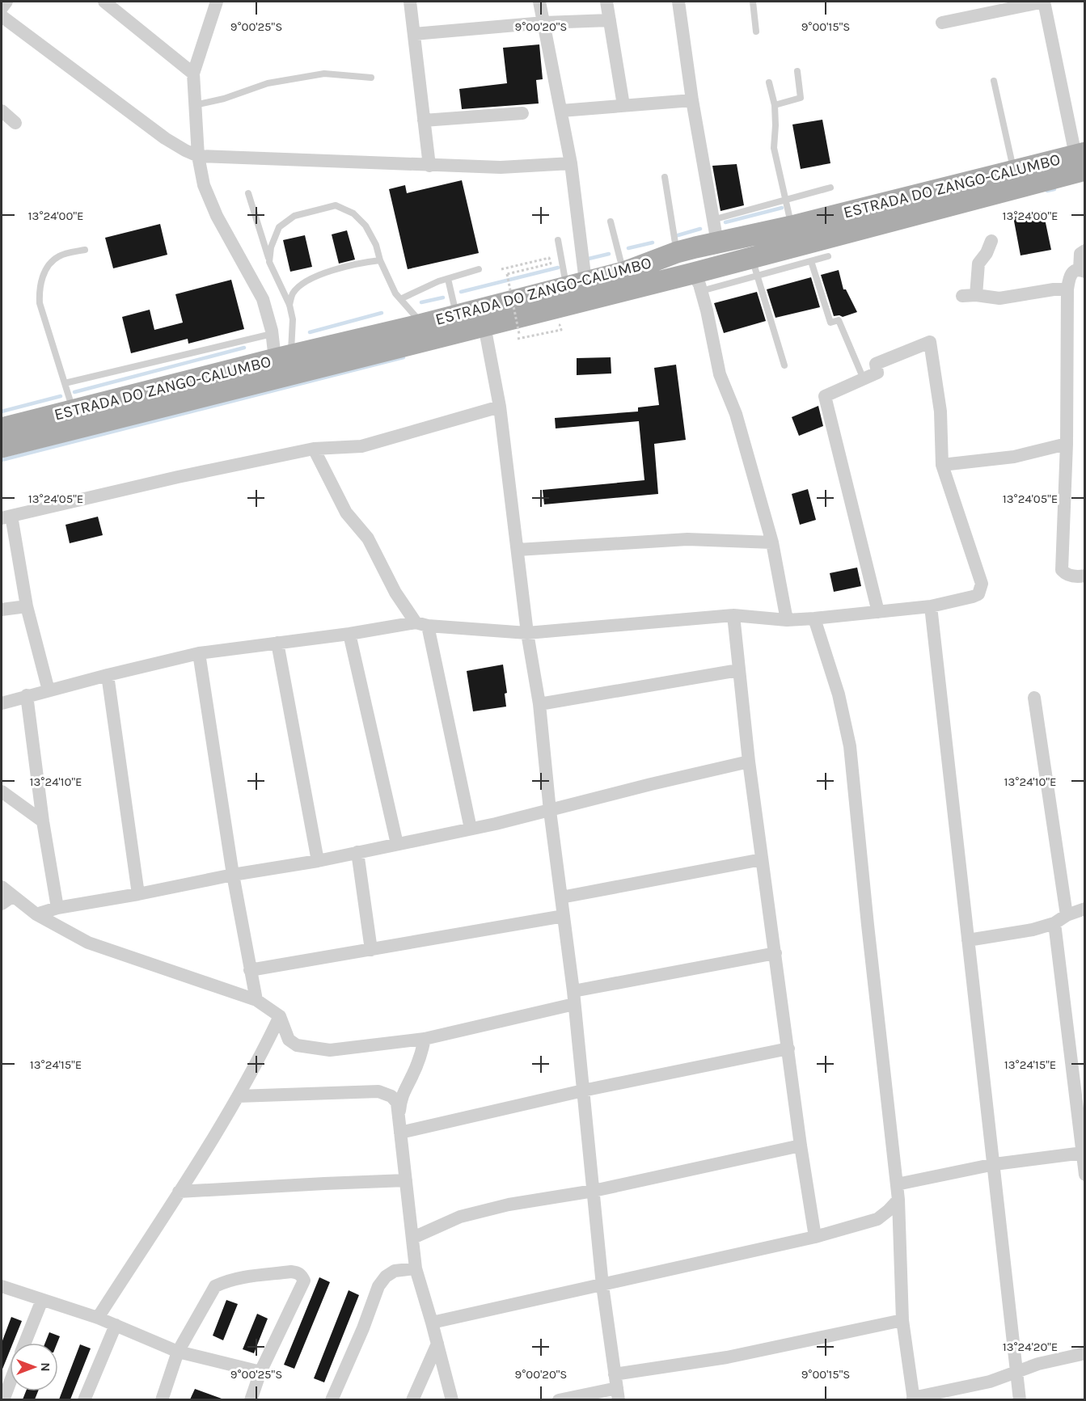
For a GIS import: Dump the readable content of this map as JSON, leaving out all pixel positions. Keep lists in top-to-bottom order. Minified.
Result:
{"streets":{"main road":["ESTRADA DO ZANGO-CALUMBO"]},"north":"right","coordinates":["9°00'25\"S","9°00'20\"S","9°00'15\"S","13°24'00\"E","13°24'05\"E","13°24'10\"E","13°24'15\"E","13°24'20\"E"]}
